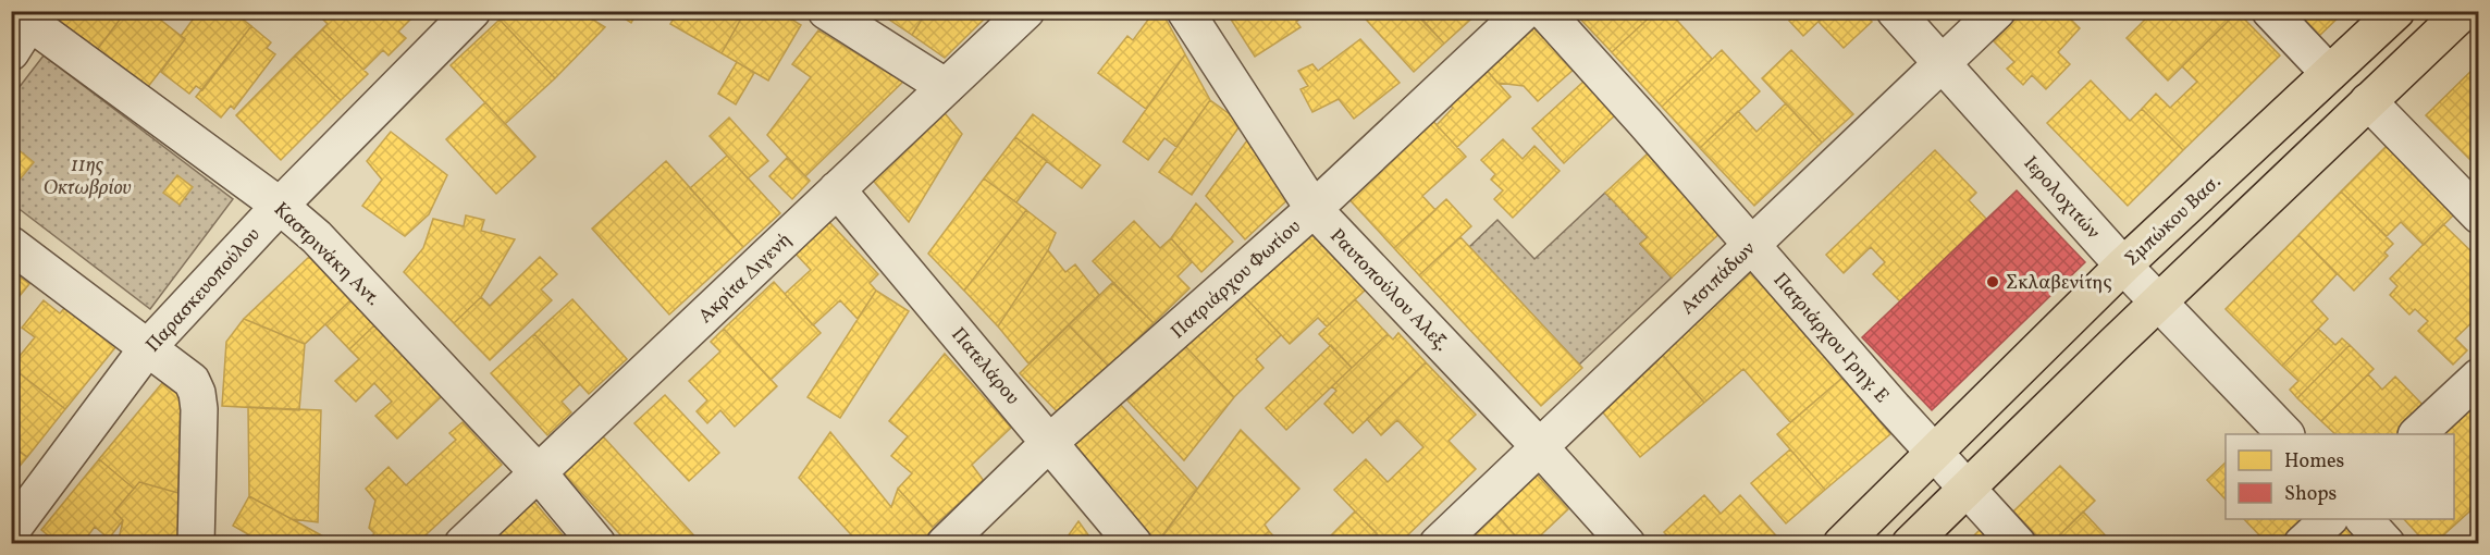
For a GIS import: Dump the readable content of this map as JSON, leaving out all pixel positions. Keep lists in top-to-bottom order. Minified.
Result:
{"streets":{"main road":["Σμπώκου Βασ."],"street":["Ιερολοχιτών","Καστρινάκη Αντ.","Ακρίτα Διγενή","Ατσιπάδων","Πατριάρχου Φωτίου","Παρασκευοπούλου","Ραυτοπούλου Αλεξ.","Πατριάρχου Γρηγ. Ε","Πατελάρου"]},"crossings":[["Ιερολοχιτών","Σμπώκου Βασ."],["Ιερολοχιτών","Ατσιπάδων"],["Σμπώκου Βασ.","Πατριάρχου Γρηγ. Ε"],["Καστρινάκη Αντ.","Ακρίτα Διγενή"],["Καστρινάκη Αντ.","Παρασκευοπούλου"],["Ακρίτα Διγενή","Πατελάρου"],["Ατσιπάδων","Ραυτοπούλου Αλεξ."],["Ατσιπάδων","Πατριάρχου Γρηγ. Ε"],["Πατριάρχου Φωτίου","Ραυτοπούλου Αλεξ."],["Πατριάρχου Φωτίου","Πατελάρου"]],"parks":["11ης Οκτωβρίου"],"places":["Σκλαβενίτης"],"legend":["Homes","Shops"]}
